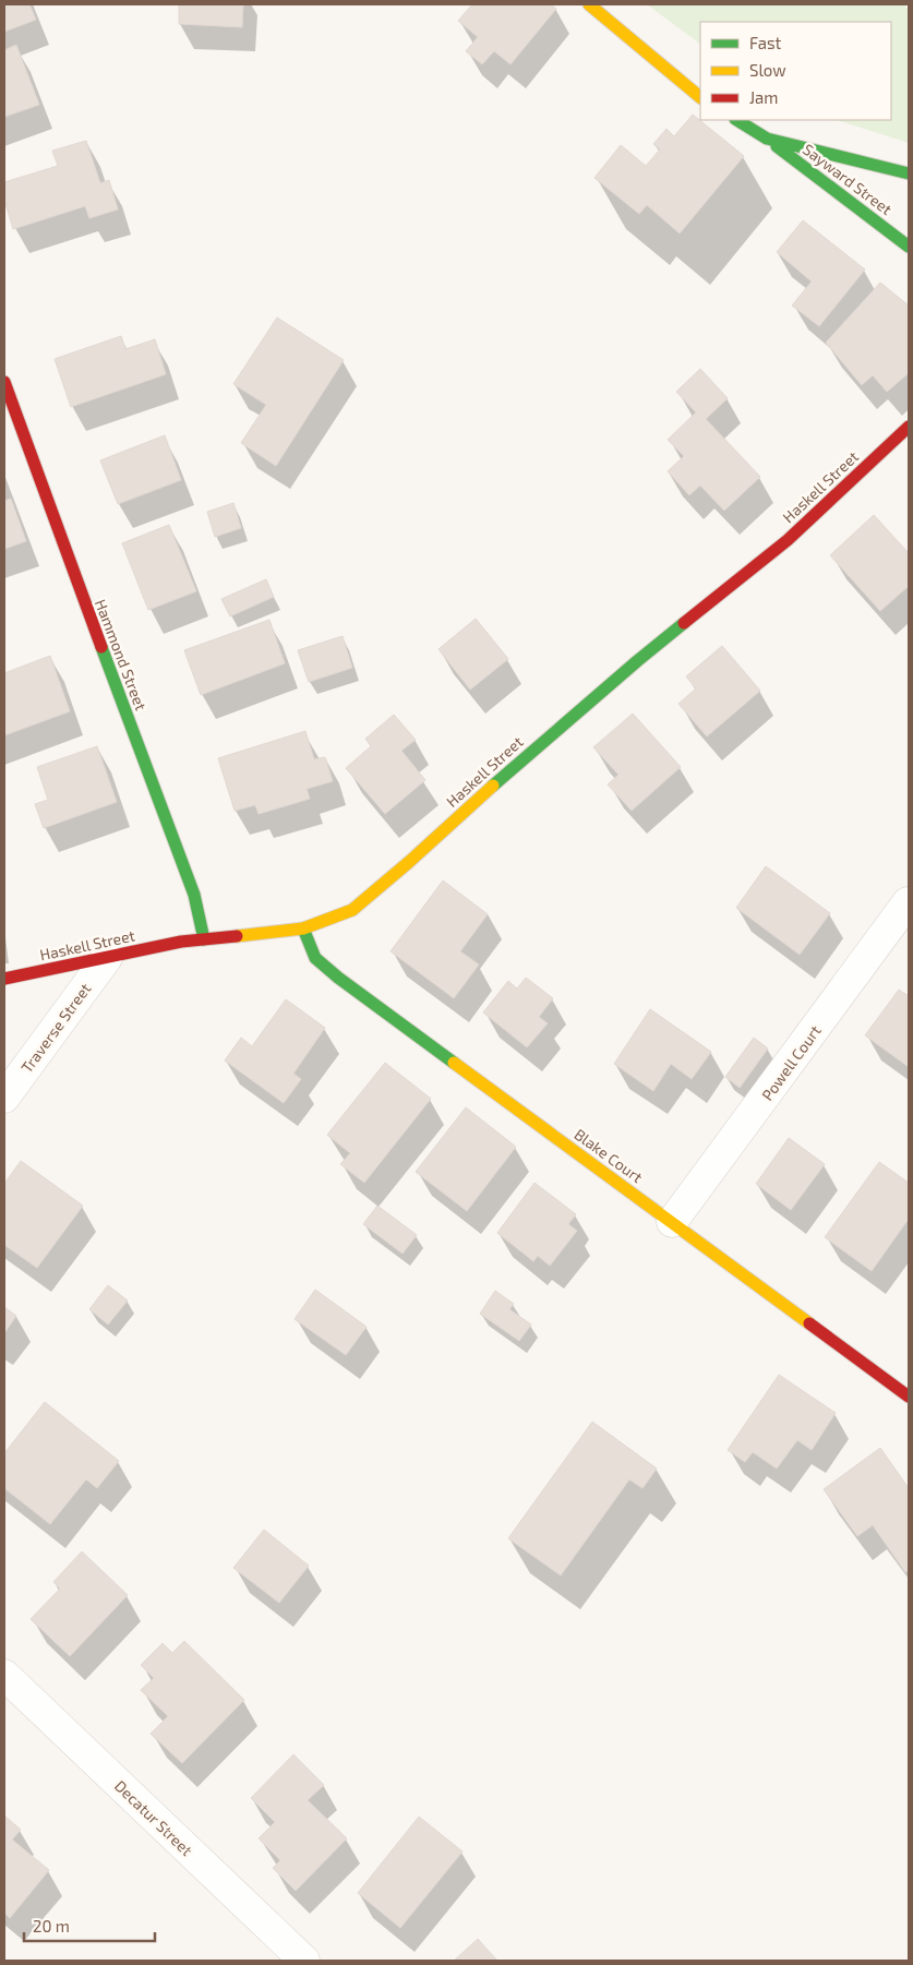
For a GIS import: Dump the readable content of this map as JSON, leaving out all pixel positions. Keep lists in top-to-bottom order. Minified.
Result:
{"streets":{"street":["Sayward Street","Haskell Street","Hammond Street","Traverse Street","Powell Court","Blake Court","Decatur Street"]},"crossings":[["Haskell Street","Hammond Street"],["Haskell Street","Traverse Street"],["Haskell Street","Blake Court"],["Powell Court","Blake Court"]],"legend":["Fast","Slow","Jam"],"scale_bar":"20 m"}
